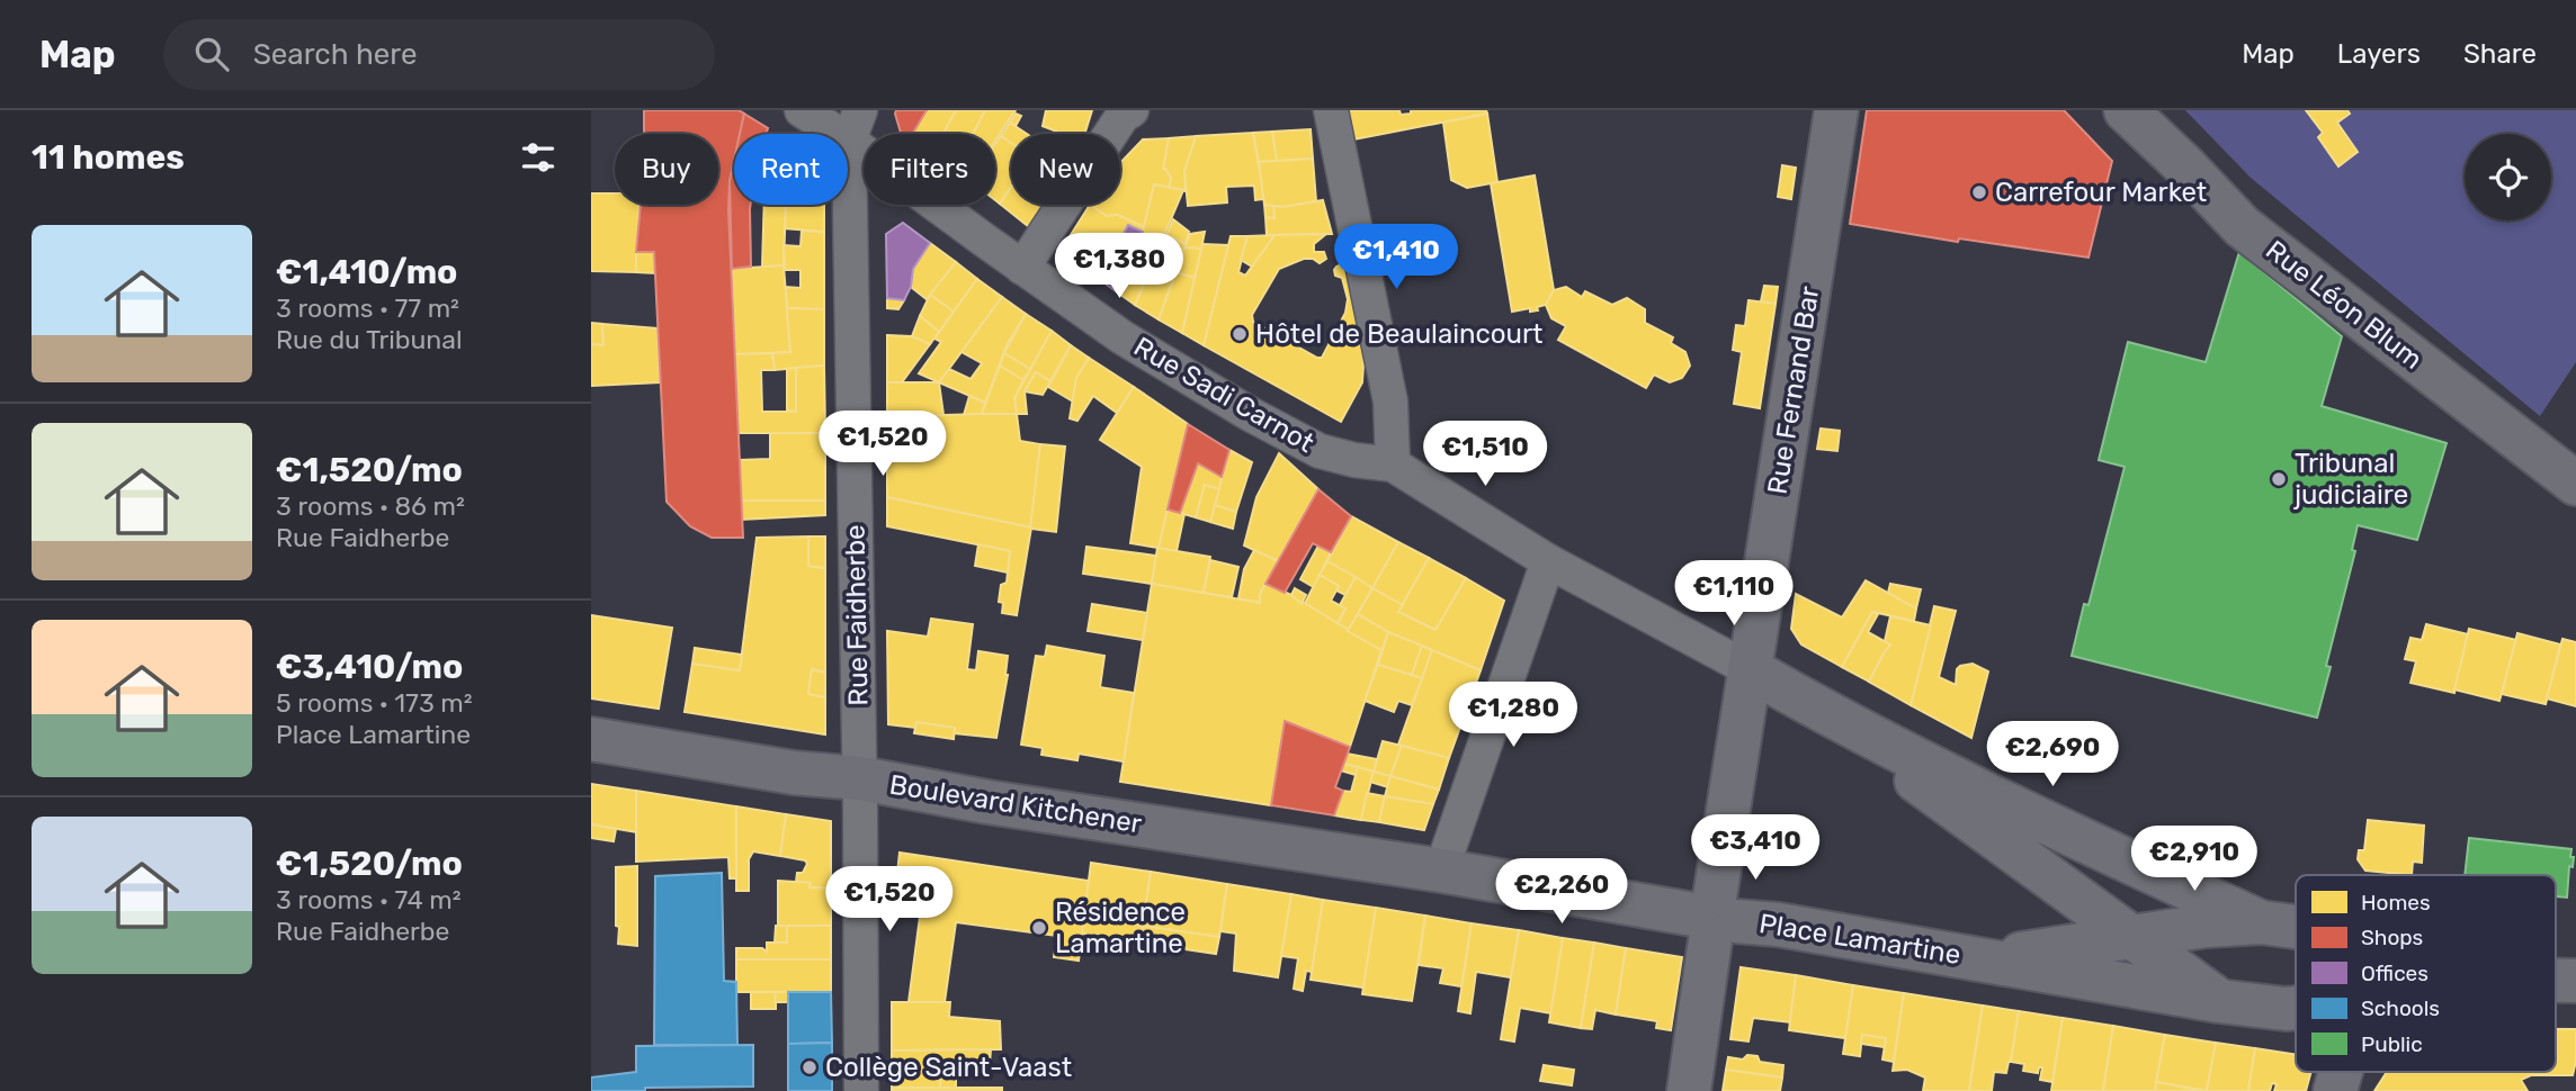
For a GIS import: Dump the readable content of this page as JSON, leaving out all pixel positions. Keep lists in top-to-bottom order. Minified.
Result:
{"streets":{"street":["Rue Léon Blum","Rue Fernand Bar","Rue Sadi Carnot","Rue Faidherbe","Boulevard Kitchener","Place Lamartine"]},"crossings":[["Rue Sadi Carnot","Rue Faidherbe"],["Rue Faidherbe","Boulevard Kitchener"],["Boulevard Kitchener","Place Lamartine"]],"places":["Carrefour Market","Hôtel de Beaulaincourt","Tribunal judiciaire","Résidence Lamartine","Collège Saint-Vaast"],"legend":["Homes","Shops","Offices","Schools","Public"],"page":{"header":"Map","search":"Search here","nav":["Map","Layers","Share"],"heading":"11 homes","chip":["Buy","Rent","Filters","New"],"list":[{"name":"€1,410/mo","note":"3 rooms · 77 m² · Rue du Tribunal"},{"name":"€1,520/mo","note":"3 rooms · 86 m² · Rue Faidherbe"},{"name":"€3,410/mo","note":"5 rooms · 173 m² · Place Lamartine"},{"name":"€1,520/mo","note":"3 rooms · 74 m² · Rue Faidherbe"}],"price":["€1,410","€1,380","€1,520","€1,510","€1,110","€1,280","€2,690","€3,410","€2,910","€2,260","€1,520"]}}
